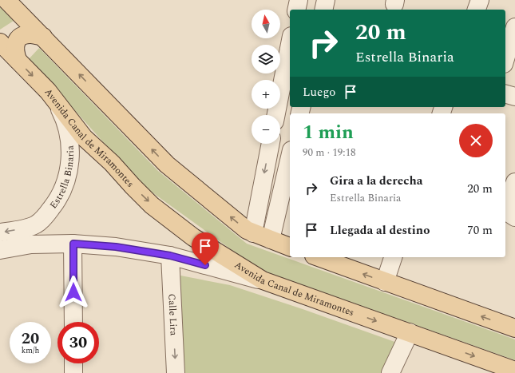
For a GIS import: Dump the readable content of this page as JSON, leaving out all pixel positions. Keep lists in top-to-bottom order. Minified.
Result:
{"streets":{"main road":["Avenida Canal de Miramontes"],"street":["Estrella Binaria","Calle Lira"]},"crossings":[["Avenida Canal de Miramontes","Estrella Binaria"]],"north":"top","page":{"map_buttons":["+","−"],"turn":["20 m","Estrella Binaria"],"then":"Luego","heading":["1 min","90 m · 19:18"],"list":[{"name":"Gira a la derecha","note":"Estrella Binaria","value":"20 m"},{"name":"Llegada al destino","value":"70 m"}],"speed":"20 km/h","limit":"30"}}
